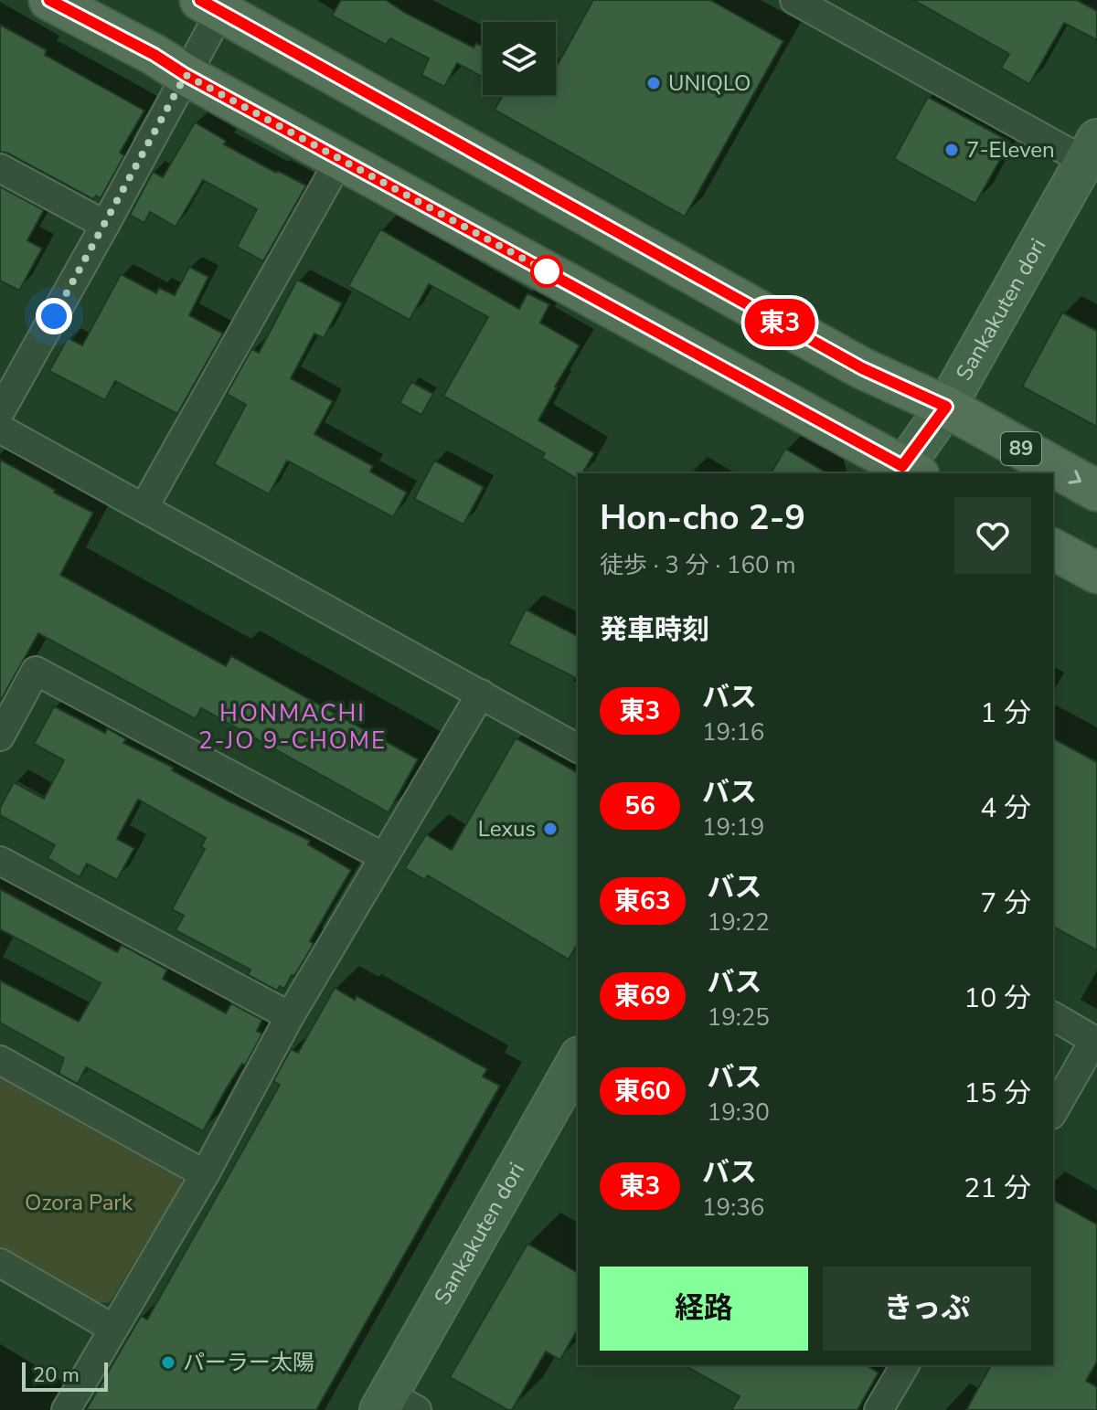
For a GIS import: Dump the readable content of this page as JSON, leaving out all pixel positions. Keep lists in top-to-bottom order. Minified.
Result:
{"streets":{"main road":["89"],"street":["Sankakuten dori"]},"crossings":[["Sankakuten dori","89"]],"districts":["HONMACHI 2-JO 9-CHOME"],"parks":["Ozora Park"],"places":["UNIQLO","7-Eleven","Lexus","パーラー太陽"],"lines":["bus line 東3"],"scale_bar":"20 m","page":{"on_map":"東3","heading":[["Hon-cho 2-9","徒歩 · 3 分 · 160 m"],"発車時刻"],"list":[{"mark":"東3","name":"バス","note":"19:16","value":"1 分"},{"mark":"56","name":"バス","note":"19:19","value":"4 分"},{"mark":"東63","name":"バス","note":"19:22","value":"7 分"},{"mark":"東69","name":"バス","note":"19:25","value":"10 分"},{"mark":"東60","name":"バス","note":"19:30","value":"15 分"},{"mark":"東3","name":"バス","note":"19:36","value":"21 分"}],"buttons":["経路","きっぷ"],"scale":"20 m"}}
